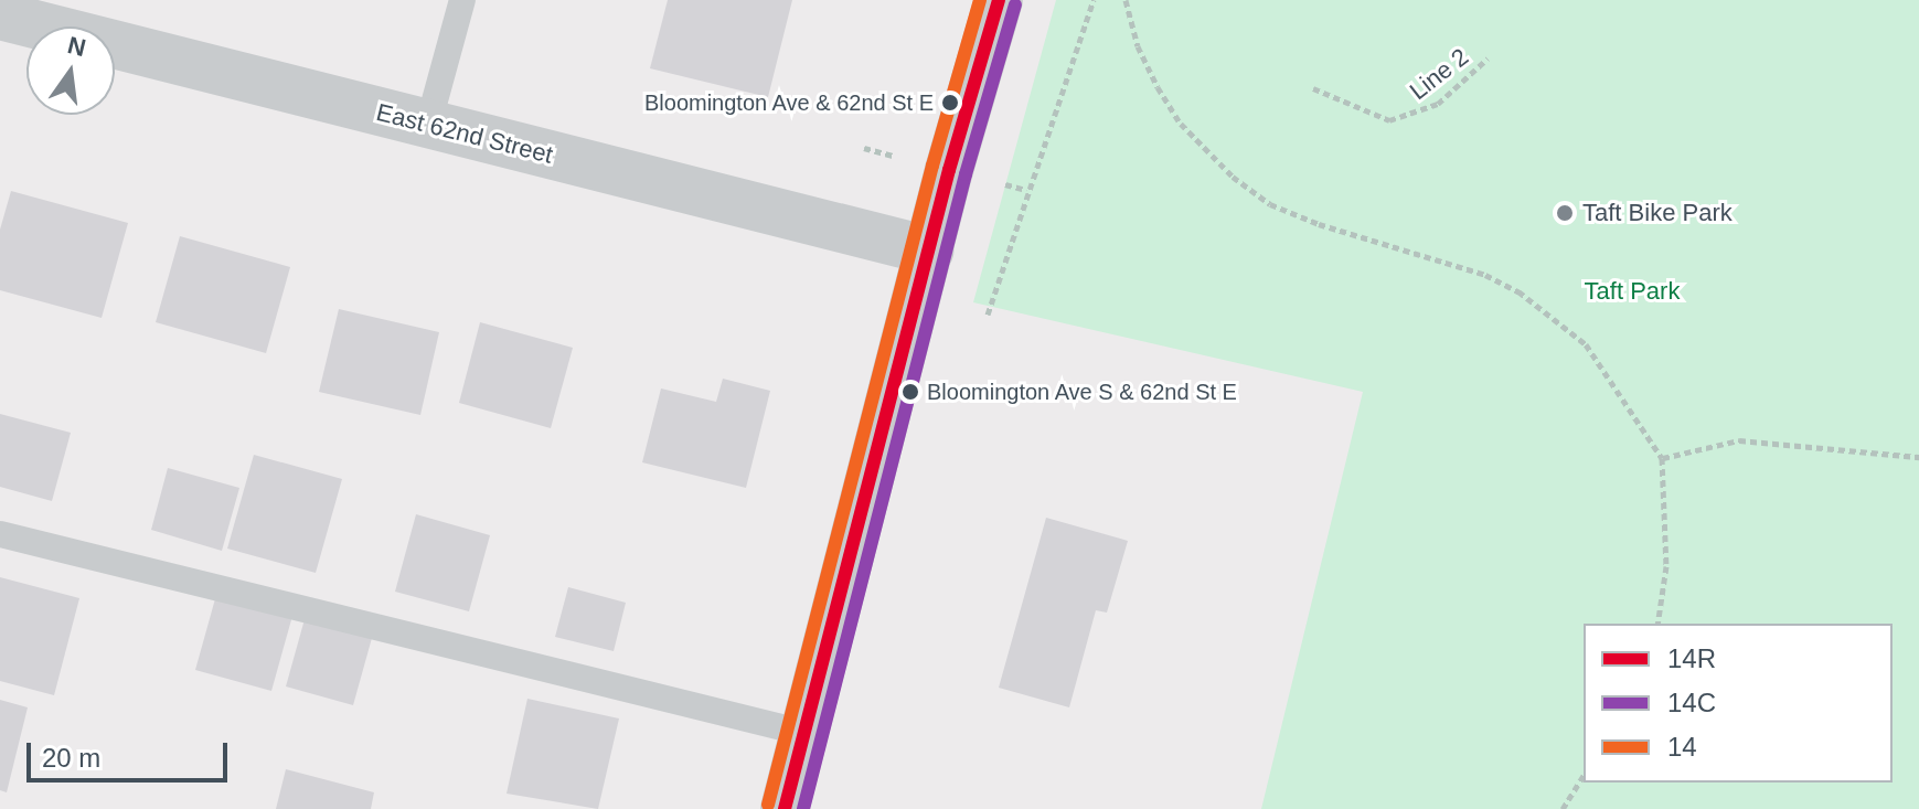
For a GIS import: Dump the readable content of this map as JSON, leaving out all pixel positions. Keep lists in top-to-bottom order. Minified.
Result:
{"streets":{"street":["East 62nd Street"],"path":["Line 2"]},"parks":["Taft Park"],"places":["Bloomington Ave & 62nd St E","Taft Bike Park","Bloomington Ave S & 62nd St E"],"lines":["transit line 14R","transit line 14","transit line 14C"],"legend":["14R","14C","14"],"scale_bar":"20 m","north":"top"}
